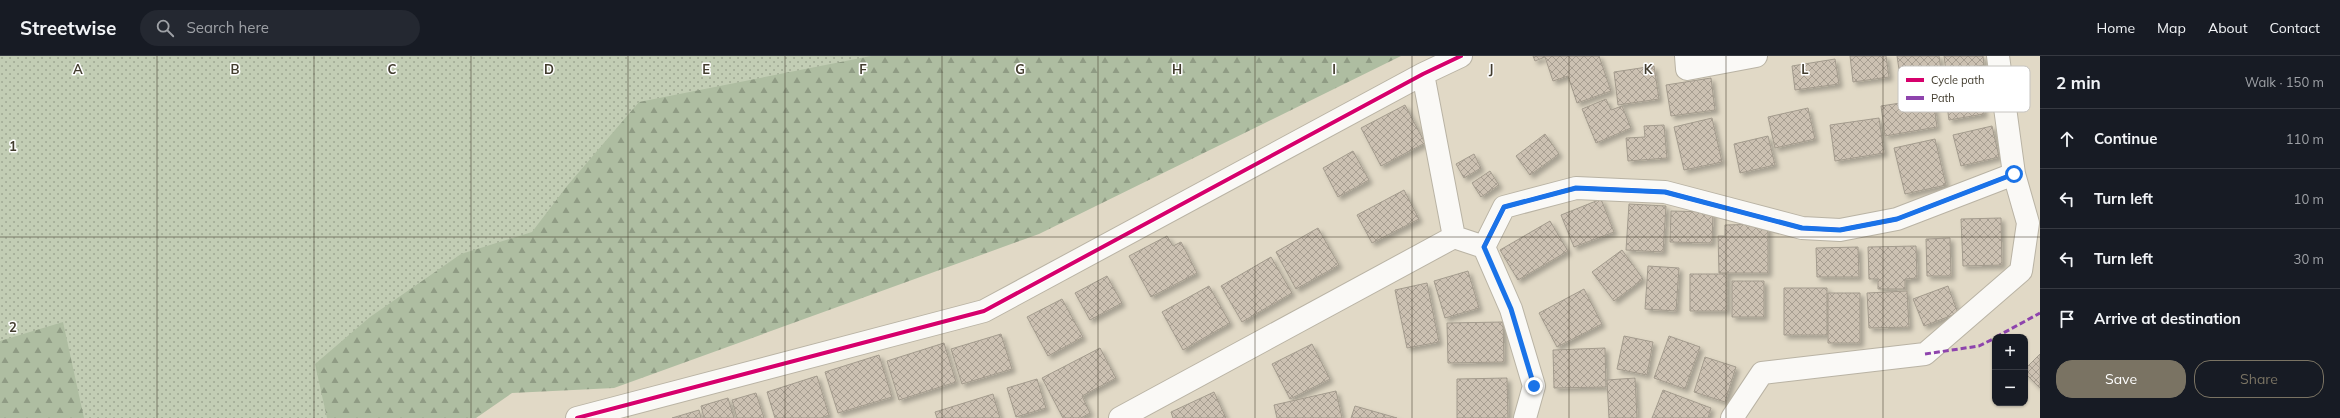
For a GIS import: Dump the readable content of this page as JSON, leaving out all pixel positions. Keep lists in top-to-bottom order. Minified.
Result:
{"legend":["Cycle path","Path"],"page":{"header":"Streetwise","search":"Search here","nav":["Home","Map","About","Contact"],"heading":["2 min","Walk · 150 m"],"list":[["Continue","110 m"],["Turn left","10 m"],["Turn left","30 m"],"Arrive at destination"],"map_buttons":["+","−"],"buttons":["Save","Share"]},"grid":{"columns":["A","B","C","D","E","F","G","H","I","J","K","L"],"rows":["1","2"]}}
